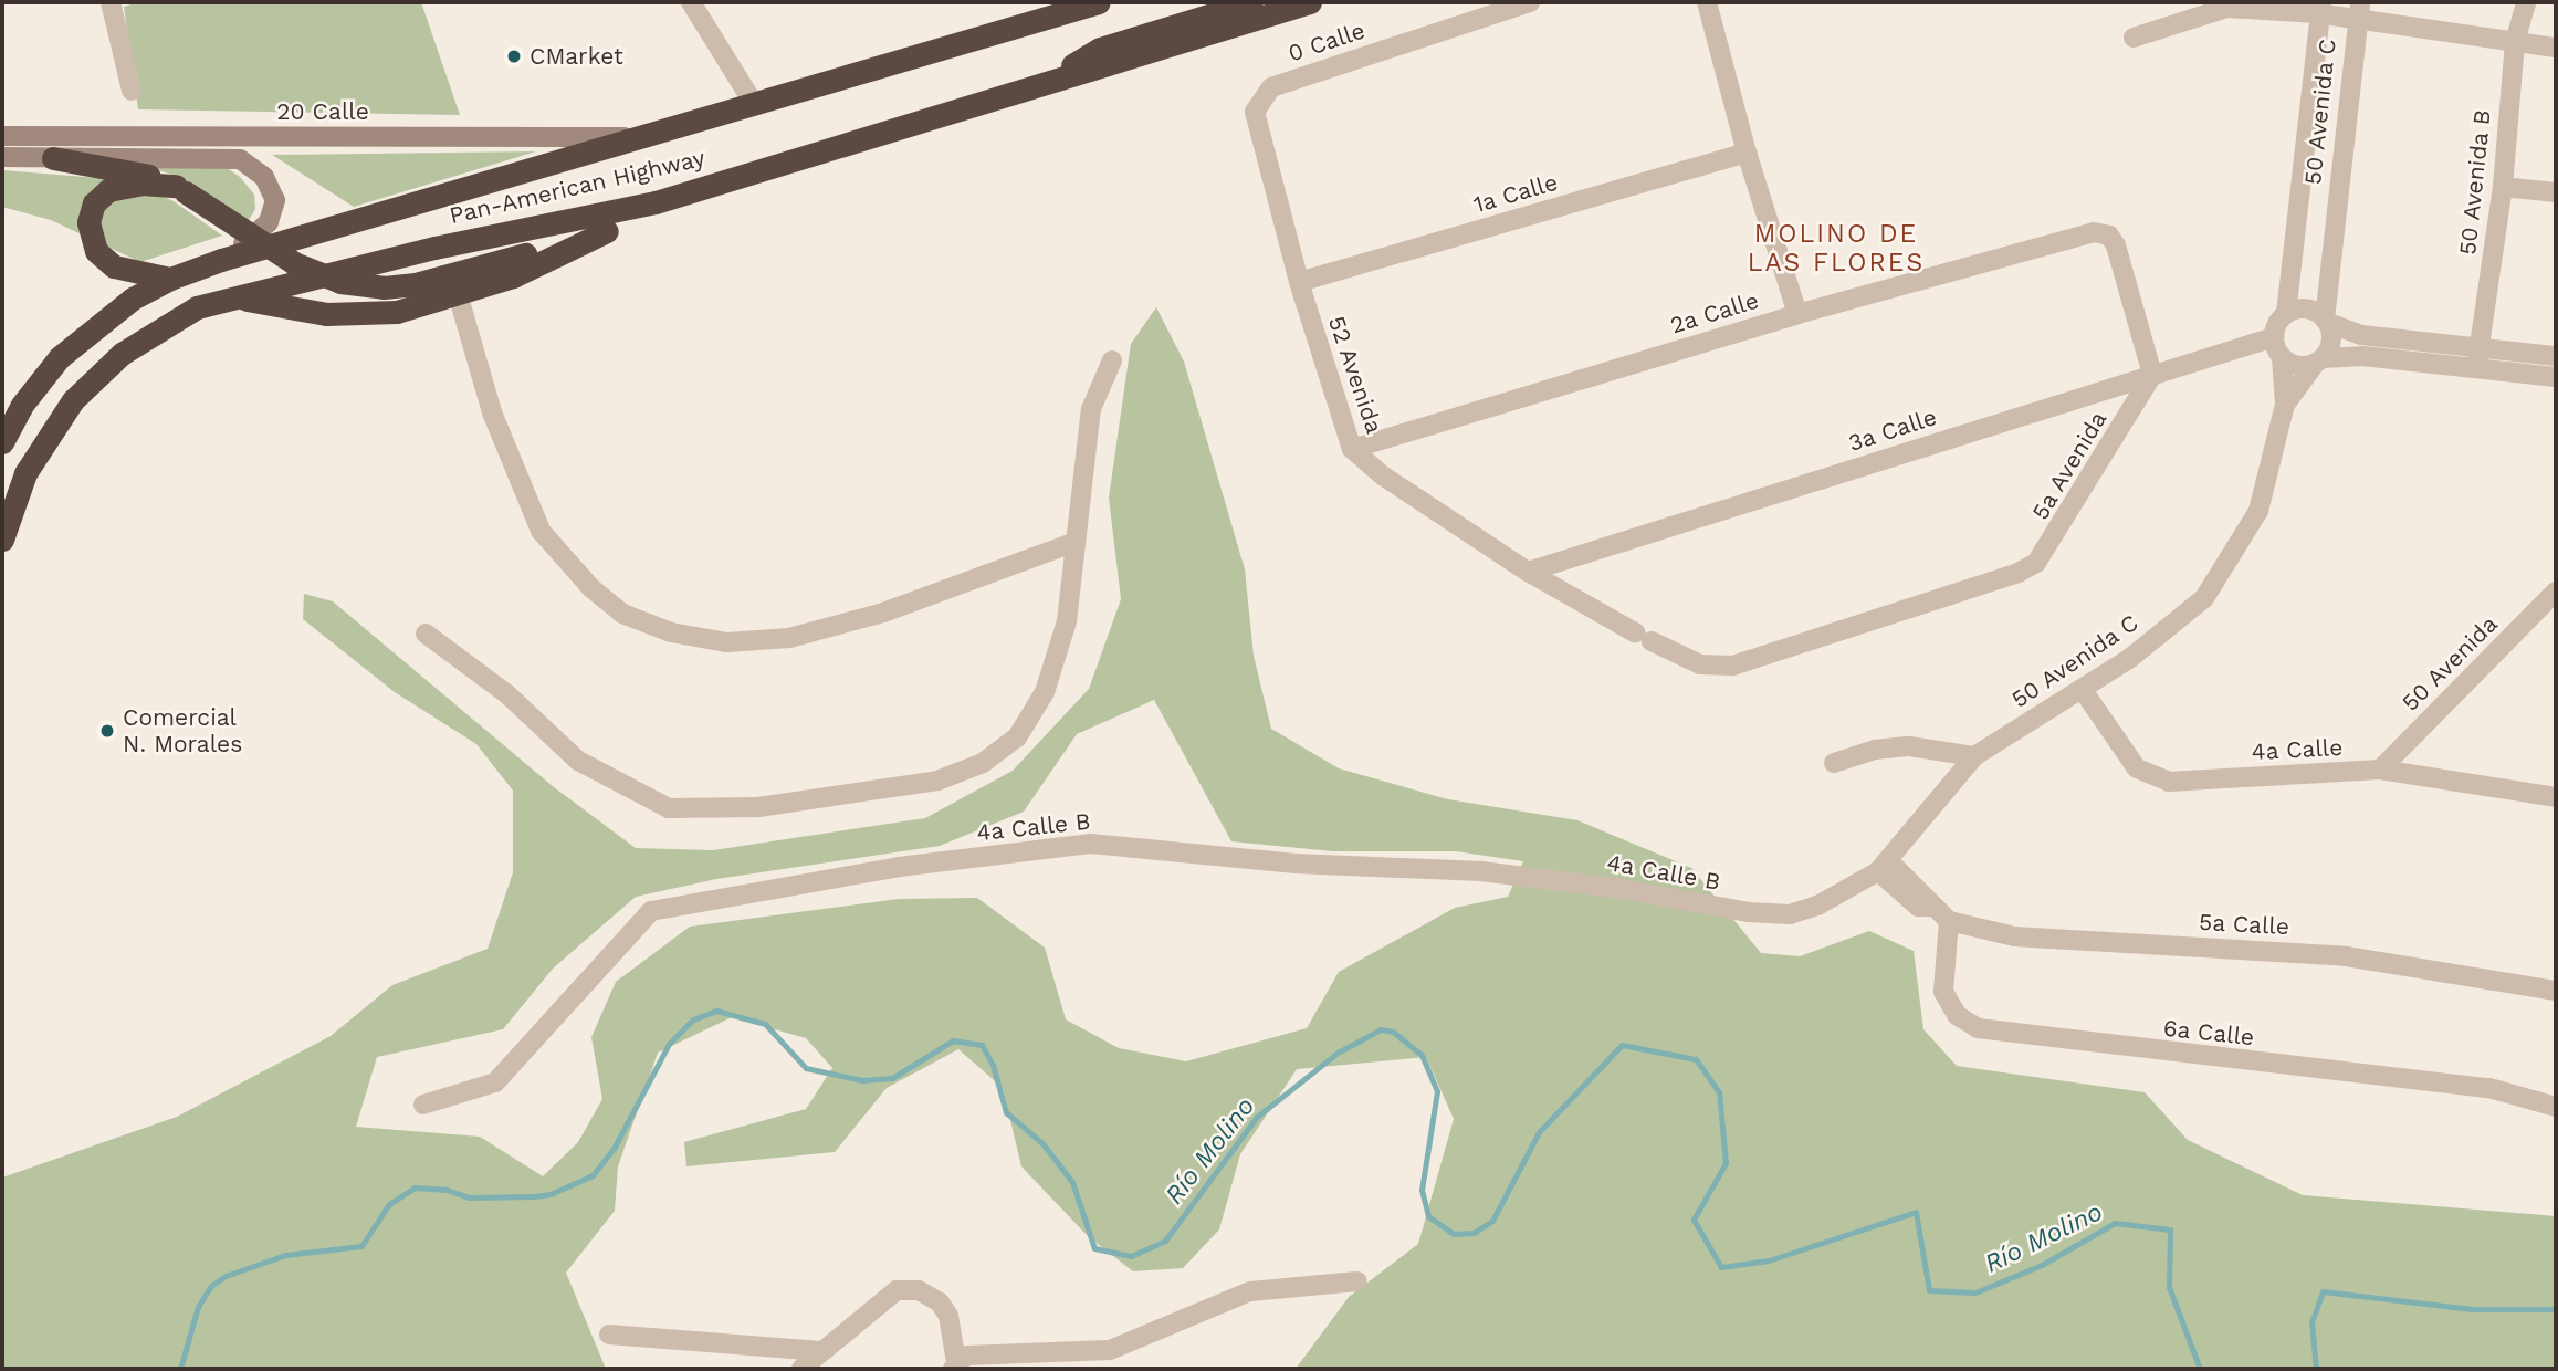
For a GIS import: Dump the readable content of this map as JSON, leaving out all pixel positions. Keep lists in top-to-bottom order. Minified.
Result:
{"streets":{"highway":["Pan-American Highway"],"main road":["20 Calle"],"street":["0 Calle","50 Avenida C","50 Avenida B","1a Calle","2a Calle","52 Avenida","3a Calle","5a Avenida","50 Avenida","4a Calle","4a Calle B","5a Calle","6a Calle"]},"crossings":[["0 Calle","52 Avenida"],["20 Calle","Pan-American Highway"],["50 Avenida C","3a Calle"],["50 Avenida C","4a Calle"],["50 Avenida C","4a Calle B"],["50 Avenida C","5a Calle"],["1a Calle","52 Avenida"],["2a Calle","52 Avenida"],["2a Calle","3a Calle"],["2a Calle","5a Avenida"],["52 Avenida","3a Calle"],["52 Avenida","5a Avenida"],["3a Calle","5a Avenida"],["50 Avenida","4a Calle"],["5a Calle","6a Calle"]],"districts":["MOLINO DE LAS FLORES"],"water":["Río Molino"],"places":["CMarket","Comercial N. Morales"]}
